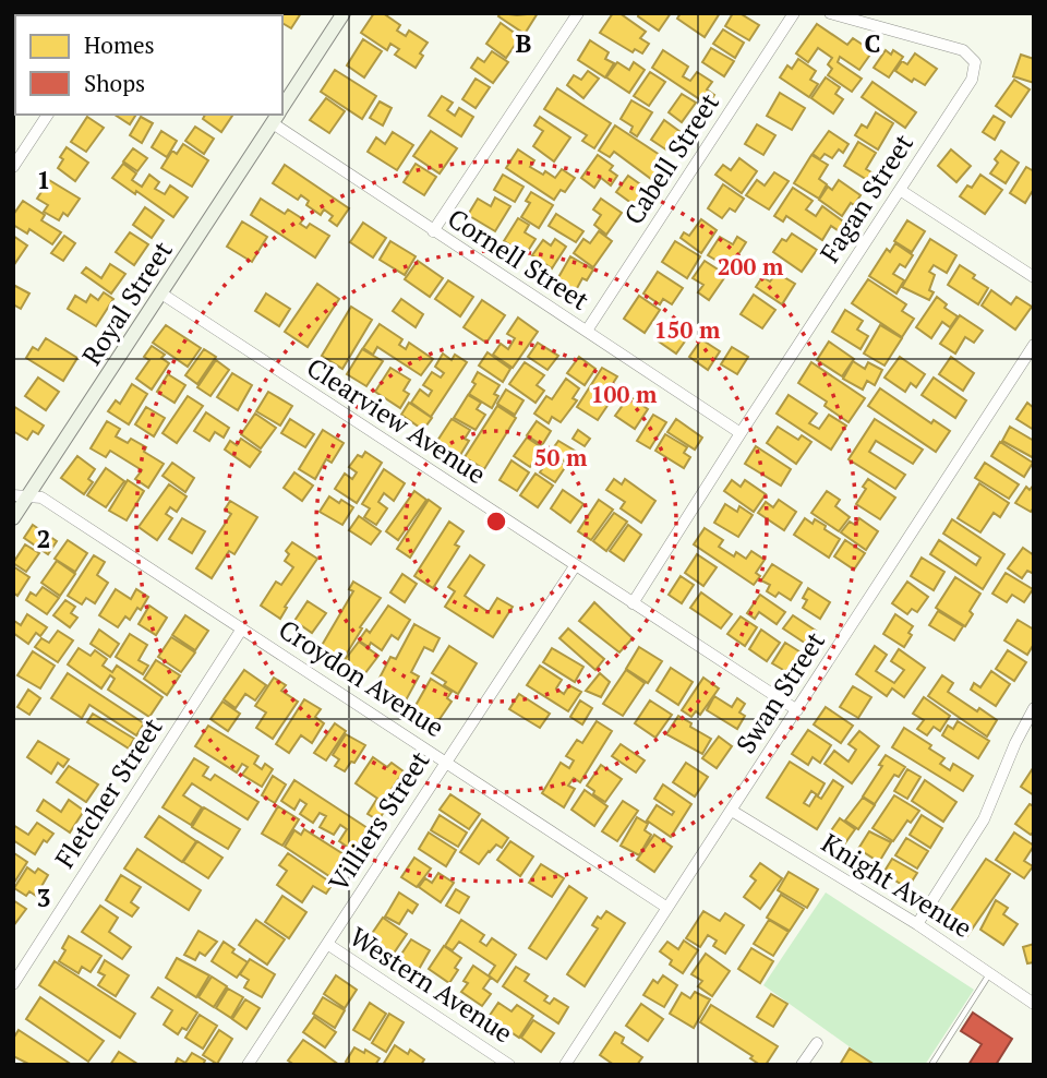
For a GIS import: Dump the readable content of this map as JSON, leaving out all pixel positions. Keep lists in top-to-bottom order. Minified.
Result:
{"streets":{"main road":["Royal Street"],"street":["Cabell Street","Fagan Street","Cornell Street","Clearview Avenue","Croydon Avenue","Swan Street","Fletcher Street","Villiers Street","Knight Avenue","Western Avenue"]},"crossings":[["Cabell Street","Cornell Street"],["Fagan Street","Cornell Street"],["Fagan Street","Clearview Avenue"],["Cornell Street","Royal Street"],["Royal Street","Clearview Avenue"],["Royal Street","Croydon Avenue"],["Clearview Avenue","Swan Street"],["Clearview Avenue","Villiers Street"],["Croydon Avenue","Swan Street"],["Croydon Avenue","Fletcher Street"],["Croydon Avenue","Villiers Street"],["Swan Street","Knight Avenue"],["Villiers Street","Western Avenue"]],"legend":["Homes","Shops"],"grid":{"columns":["B","C"],"rows":["1","2","3"]},"rings":["200 m","150 m","100 m","50 m"]}
